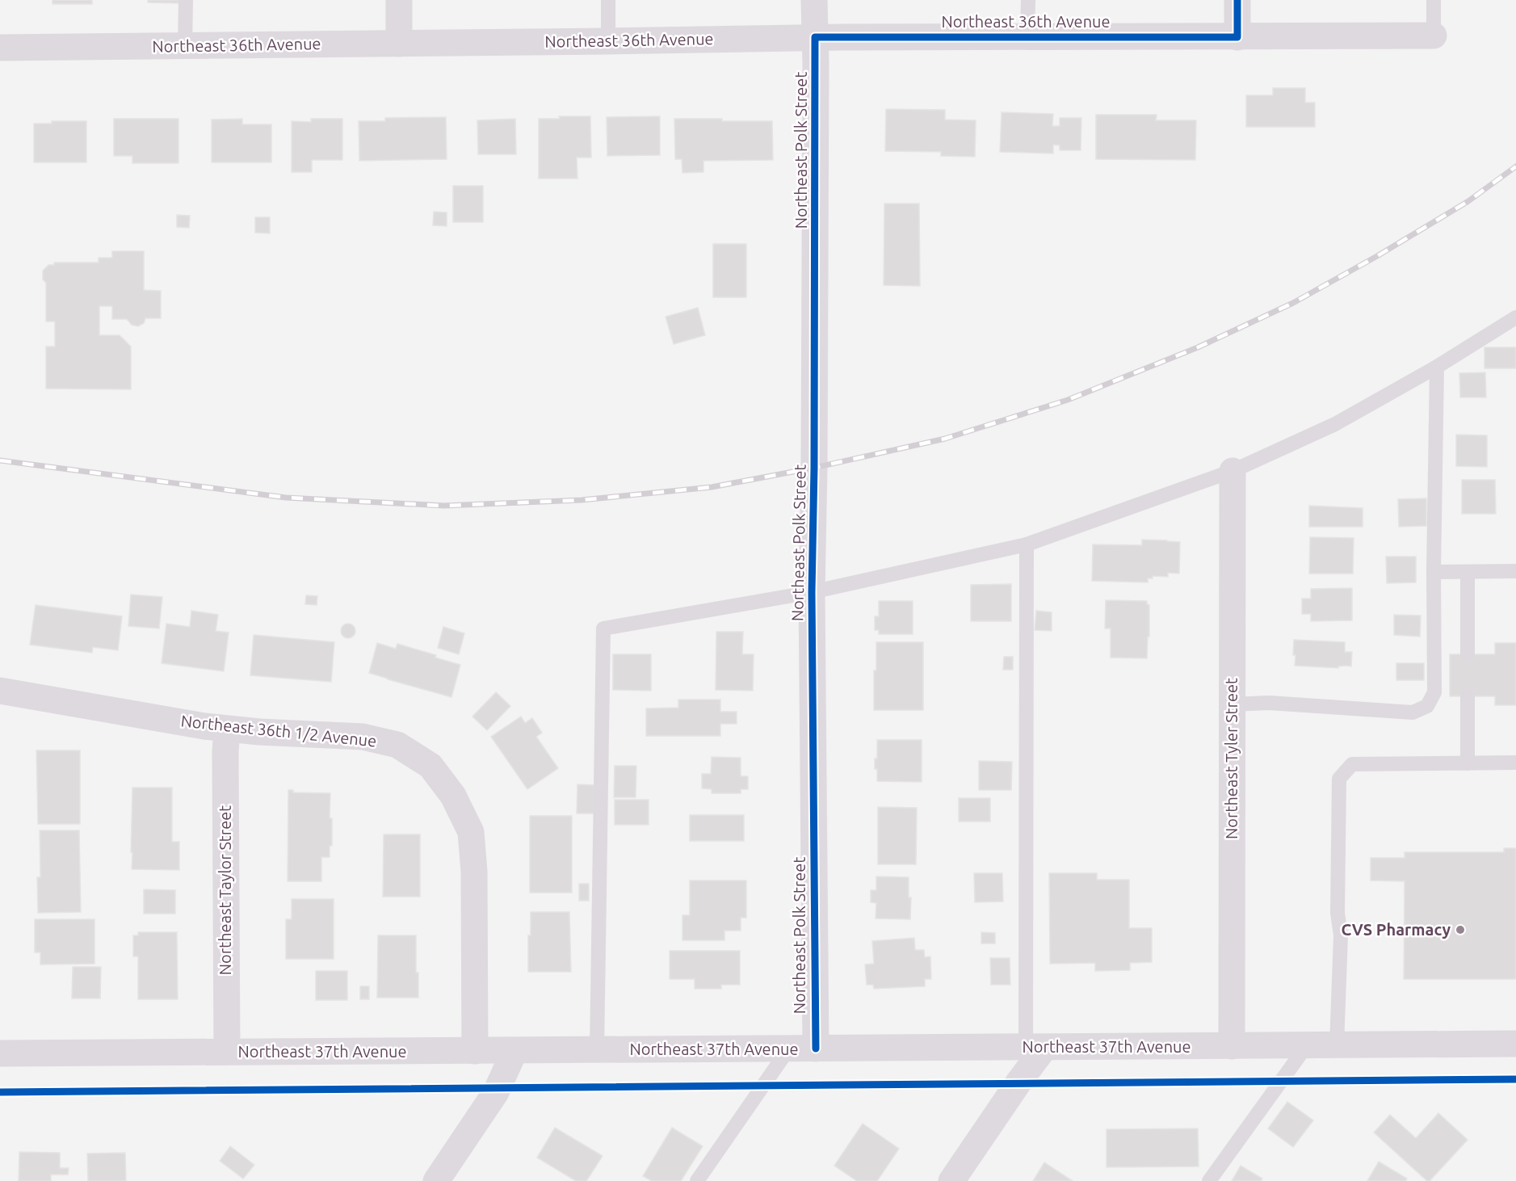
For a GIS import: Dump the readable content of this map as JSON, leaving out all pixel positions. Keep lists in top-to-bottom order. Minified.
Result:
{"streets":{"street":["Northeast 36th Avenue","Northeast Polk Street","Northeast 36th 1/2 Avenue","Northeast Tyler Street","Northeast Taylor Street","Northeast 37th Avenue"]},"crossings":[["Northeast 36th Avenue","Northeast Polk Street"],["Northeast Polk Street","Northeast 37th Avenue"],["Northeast 36th 1/2 Avenue","Northeast Taylor Street"],["Northeast 36th 1/2 Avenue","Northeast 37th Avenue"],["Northeast Tyler Street","Northeast 37th Avenue"],["Northeast Taylor Street","Northeast 37th Avenue"]],"places":["CVS Pharmacy"]}
